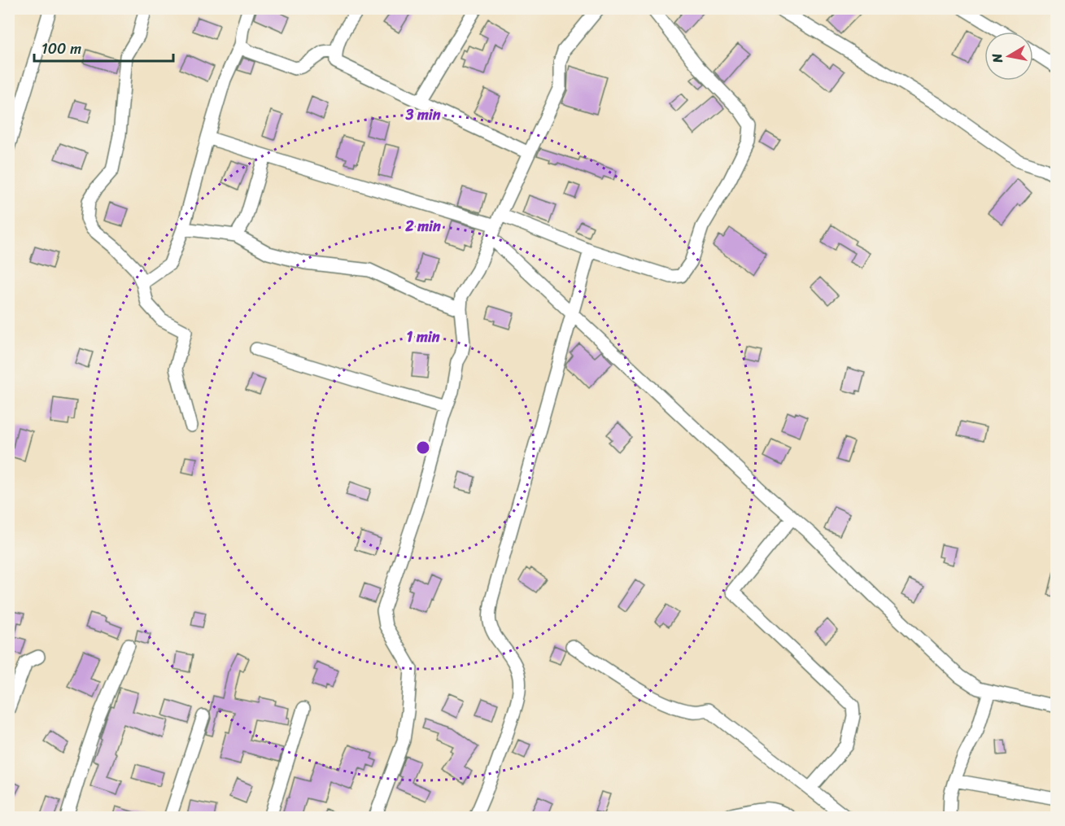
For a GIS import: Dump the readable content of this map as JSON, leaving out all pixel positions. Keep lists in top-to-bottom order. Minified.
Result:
{"scale_bar":"100 m","north":"left","rings":["3 min","2 min","1 min"]}
